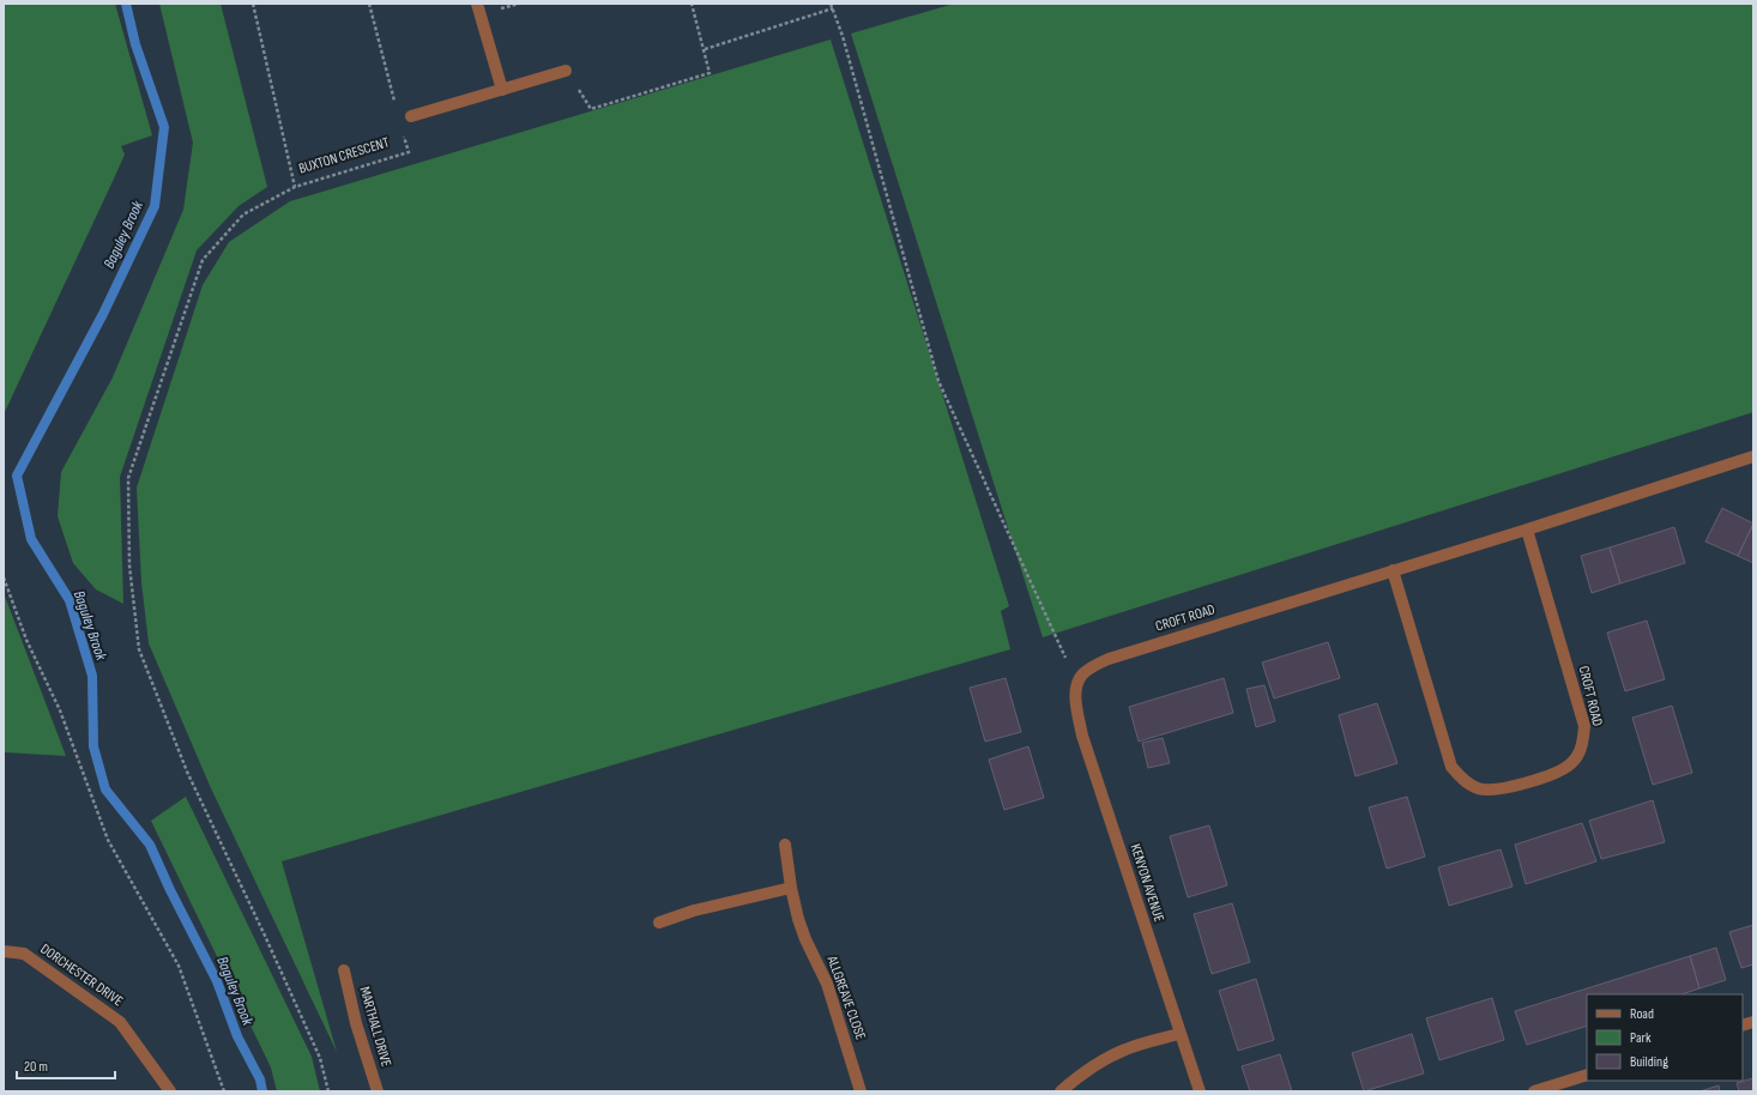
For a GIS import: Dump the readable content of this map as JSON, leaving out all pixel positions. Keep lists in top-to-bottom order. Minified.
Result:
{"streets":{"street":["CROFT ROAD","KENYON AVENUE","DORCHESTER DRIVE","ALLGREAVE CLOSE","MARTHALL DRIVE"],"path":["BUXTON CRESCENT"]},"crossings":[["CROFT ROAD","KENYON AVENUE"]],"water":["Baguley Brook"],"legend":["Road","Park","Building"],"scale_bar":"20 m"}
